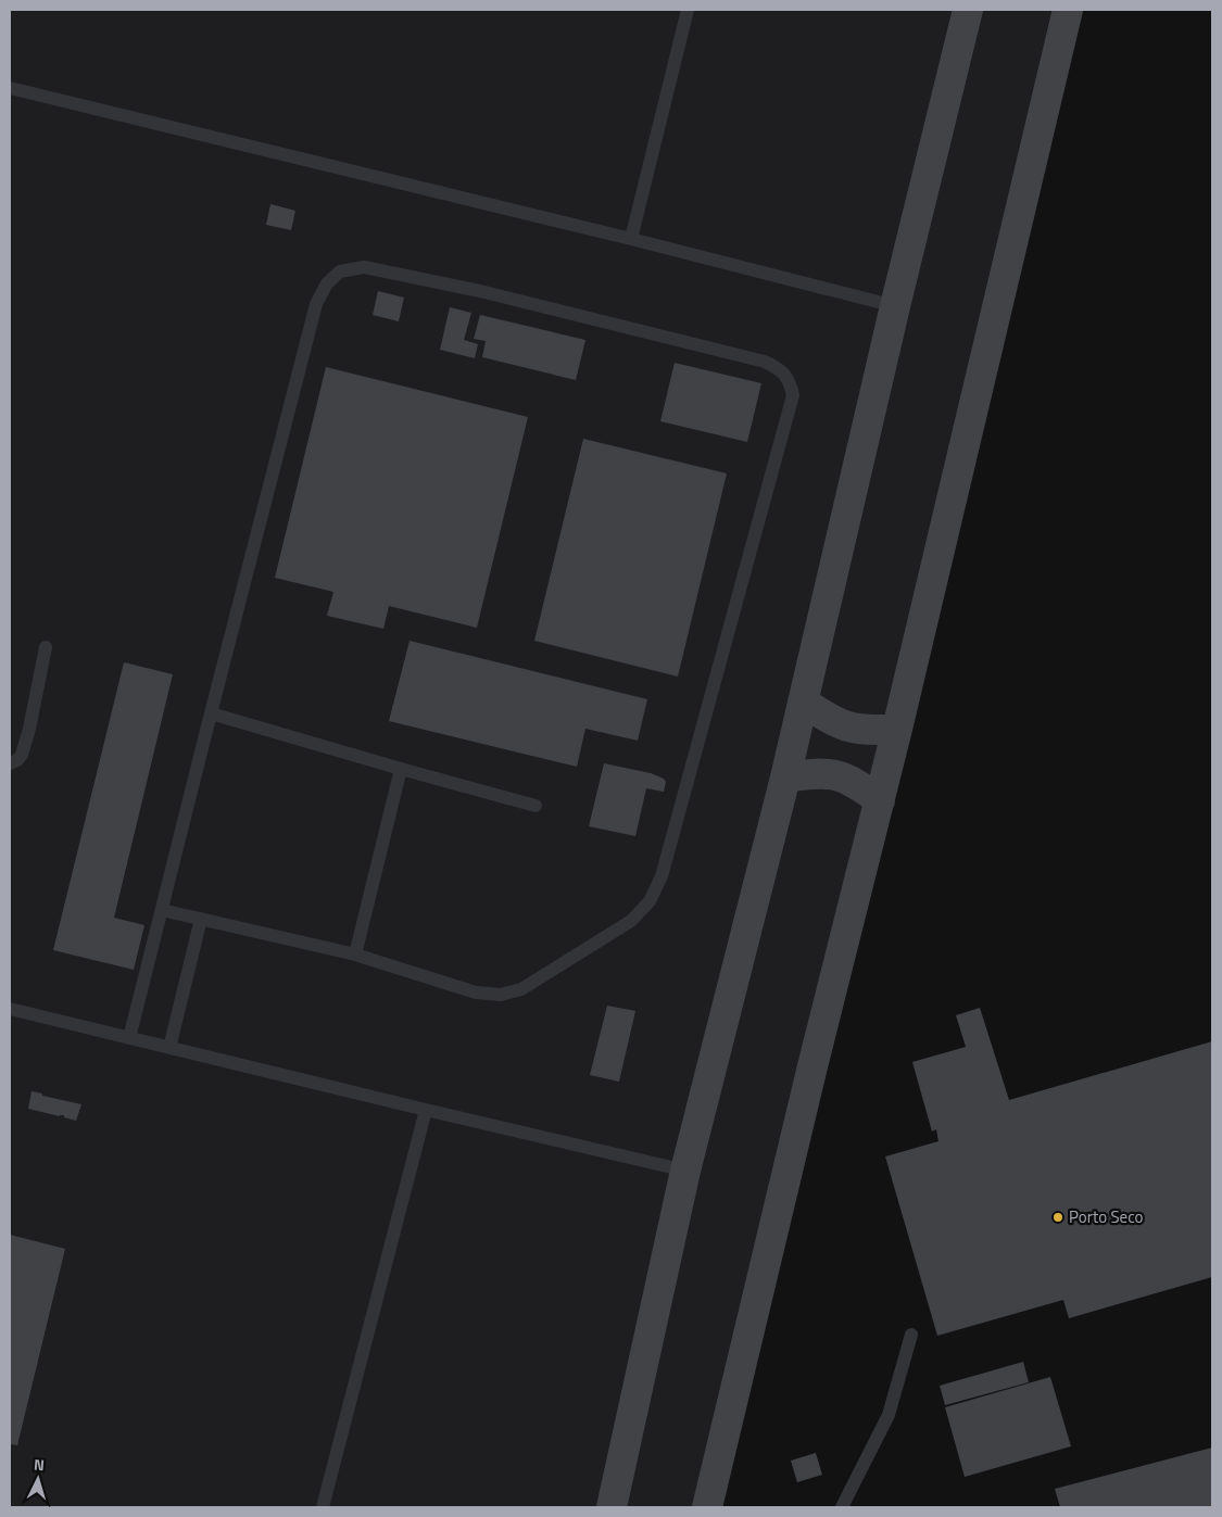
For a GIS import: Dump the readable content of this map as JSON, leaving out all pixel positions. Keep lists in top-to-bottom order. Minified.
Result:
{"places":["Porto Seco"],"north":"top"}
